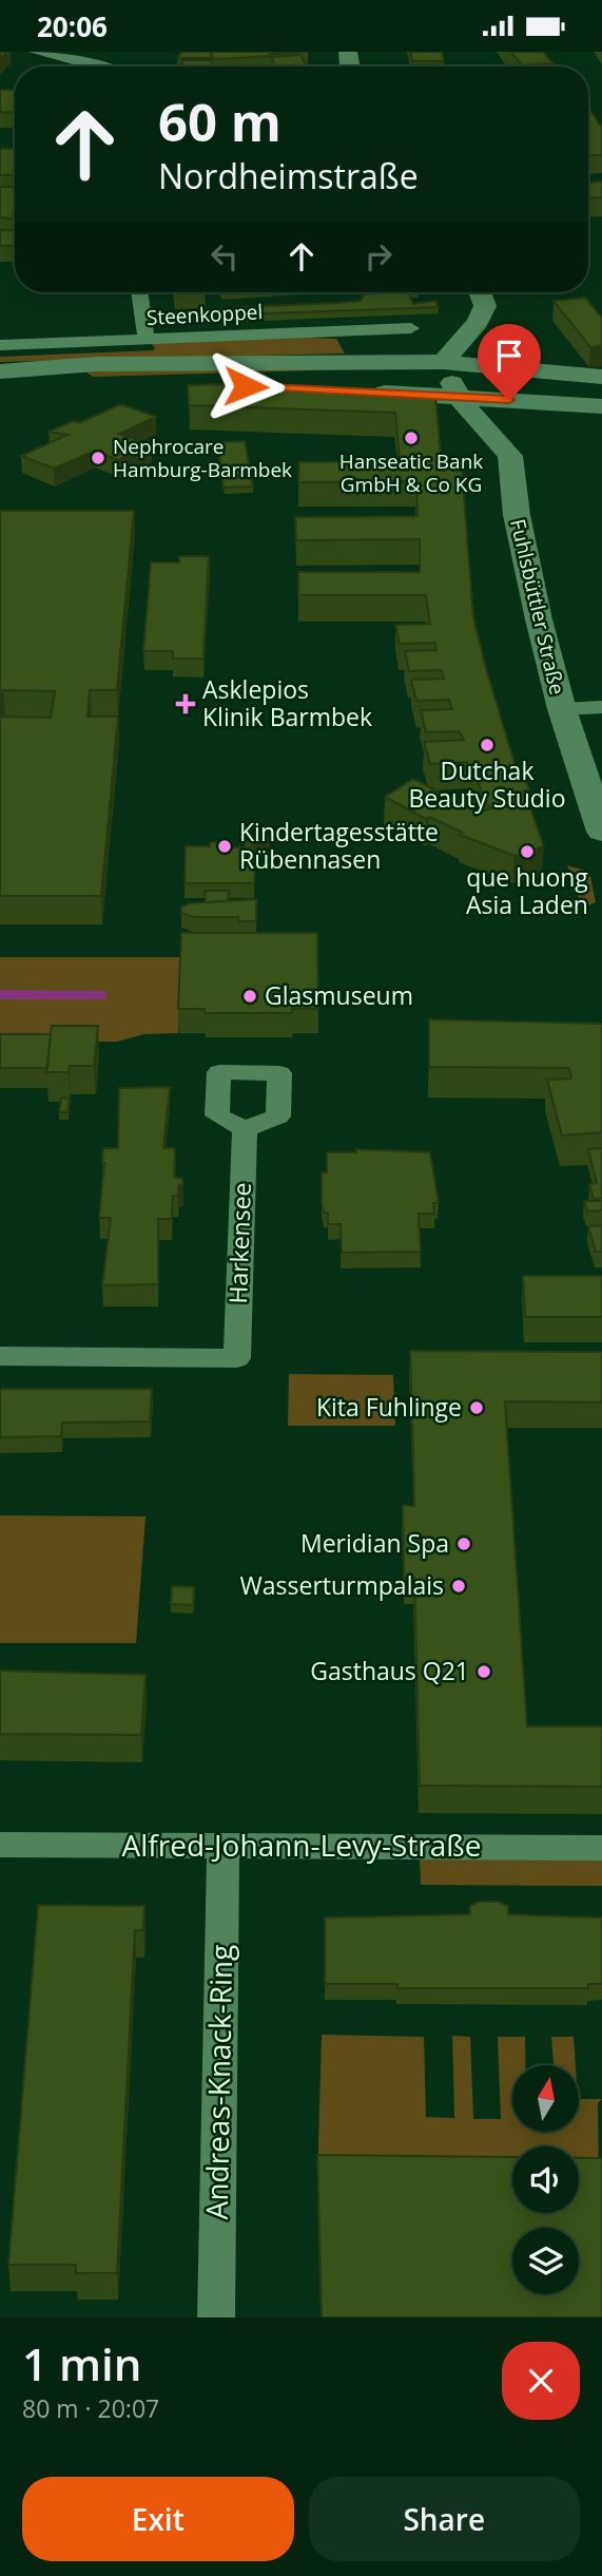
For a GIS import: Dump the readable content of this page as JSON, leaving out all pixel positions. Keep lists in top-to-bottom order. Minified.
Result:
{"streets":{"main road":["Fuhlsbüttler Straße"],"street":["Steenkoppel","Harkensee","Alfred-Johann-Levy-Straße","Andreas-Knack-Ring"]},"crossings":[["Alfred-Johann-Levy-Straße","Andreas-Knack-Ring"]],"places":{"other":["Hanseatic Bank GmbH & Co KG","Nephrocare Hamburg-Barmbek","Dutchak Beauty Studio","Kindertagesstätte Rübennasen","que huong Asia Laden","Glasmuseum","Kita Fuhlinge","Meridian Spa","Wasserturmpalais","Gasthaus Q21"],"health":["Asklepios Klinik Barmbek"]},"north":"top","page":{"status":"20:06","turn":["60 m","Nordheimstraße"],"heading":["1 min","80 m · 20:07"],"buttons":["Exit","Share"]}}
